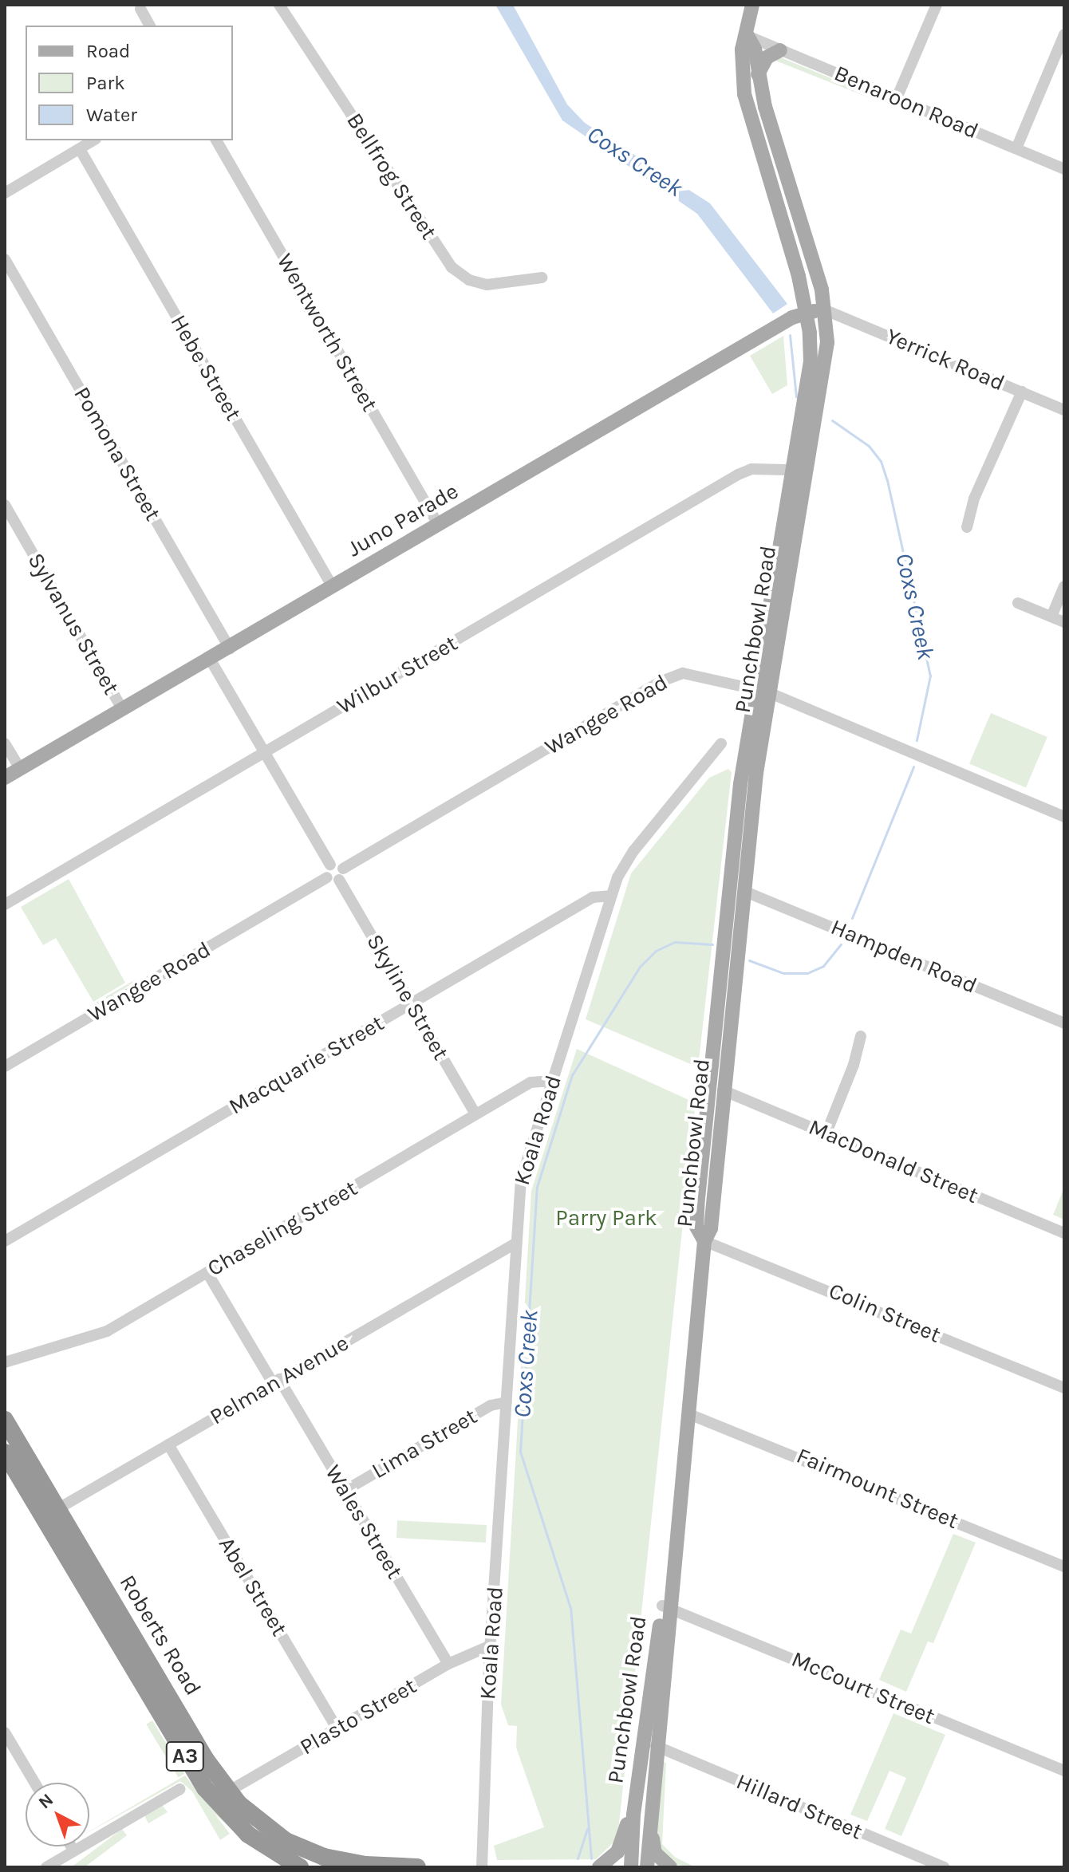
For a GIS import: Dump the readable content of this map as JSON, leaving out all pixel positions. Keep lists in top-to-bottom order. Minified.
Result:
{"streets":{"highway":["Roberts Road","A3"],"main road":["Juno Parade","Punchbowl Road"],"street":["Benaroon Road","Bellfrog Street","Wentworth Street","Yerrick Road","Hebe Street","Pomona Street","Sylvanus Street","Wilbur Street","Wangee Road","Hampden Road","Skyline Street","Macquarie Street","Koala Road","MacDonald Street","Chaseling Street","Colin Street","Pelman Avenue","Lima Street","Fairmount Street","Wales Street","Abel Street","McCourt Street","Plasto Street","Hillard Street"]},"crossings":[["Benaroon Road","Punchbowl Road"],["Wentworth Street","Juno Parade"],["Yerrick Road","Juno Parade"],["Yerrick Road","Punchbowl Road"],["Hebe Street","Juno Parade"],["Pomona Street","Juno Parade"],["Juno Parade","Sylvanus Street"],["Juno Parade","Punchbowl Road"],["Punchbowl Road","Wilbur Street"],["Punchbowl Road","Wangee Road"],["Punchbowl Road","Hampden Road"],["Punchbowl Road","MacDonald Street"],["Punchbowl Road","Colin Street"],["Punchbowl Road","Fairmount Street"],["Punchbowl Road","McCourt Street"],["Punchbowl Road","Hillard Street"],["Wangee Road","Skyline Street"],["Skyline Street","Macquarie Street"],["Skyline Street","Chaseling Street"],["Macquarie Street","Koala Road"],["Koala Road","Chaseling Street"],["Koala Road","Pelman Avenue"],["Koala Road","Lima Street"],["Koala Road","Plasto Street"],["Chaseling Street","Wales Street"],["Pelman Avenue","Wales Street"],["Pelman Avenue","Abel Street"],["Pelman Avenue","Roberts Road"],["Lima Street","Wales Street"],["Wales Street","Plasto Street"],["Abel Street","Plasto Street"],["Roberts Road","Plasto Street"],["Roberts Road","A3"]],"water":["Coxs Creek"],"parks":["Parry Park"],"legend":["Road","Park","Water"],"north":"top left"}
